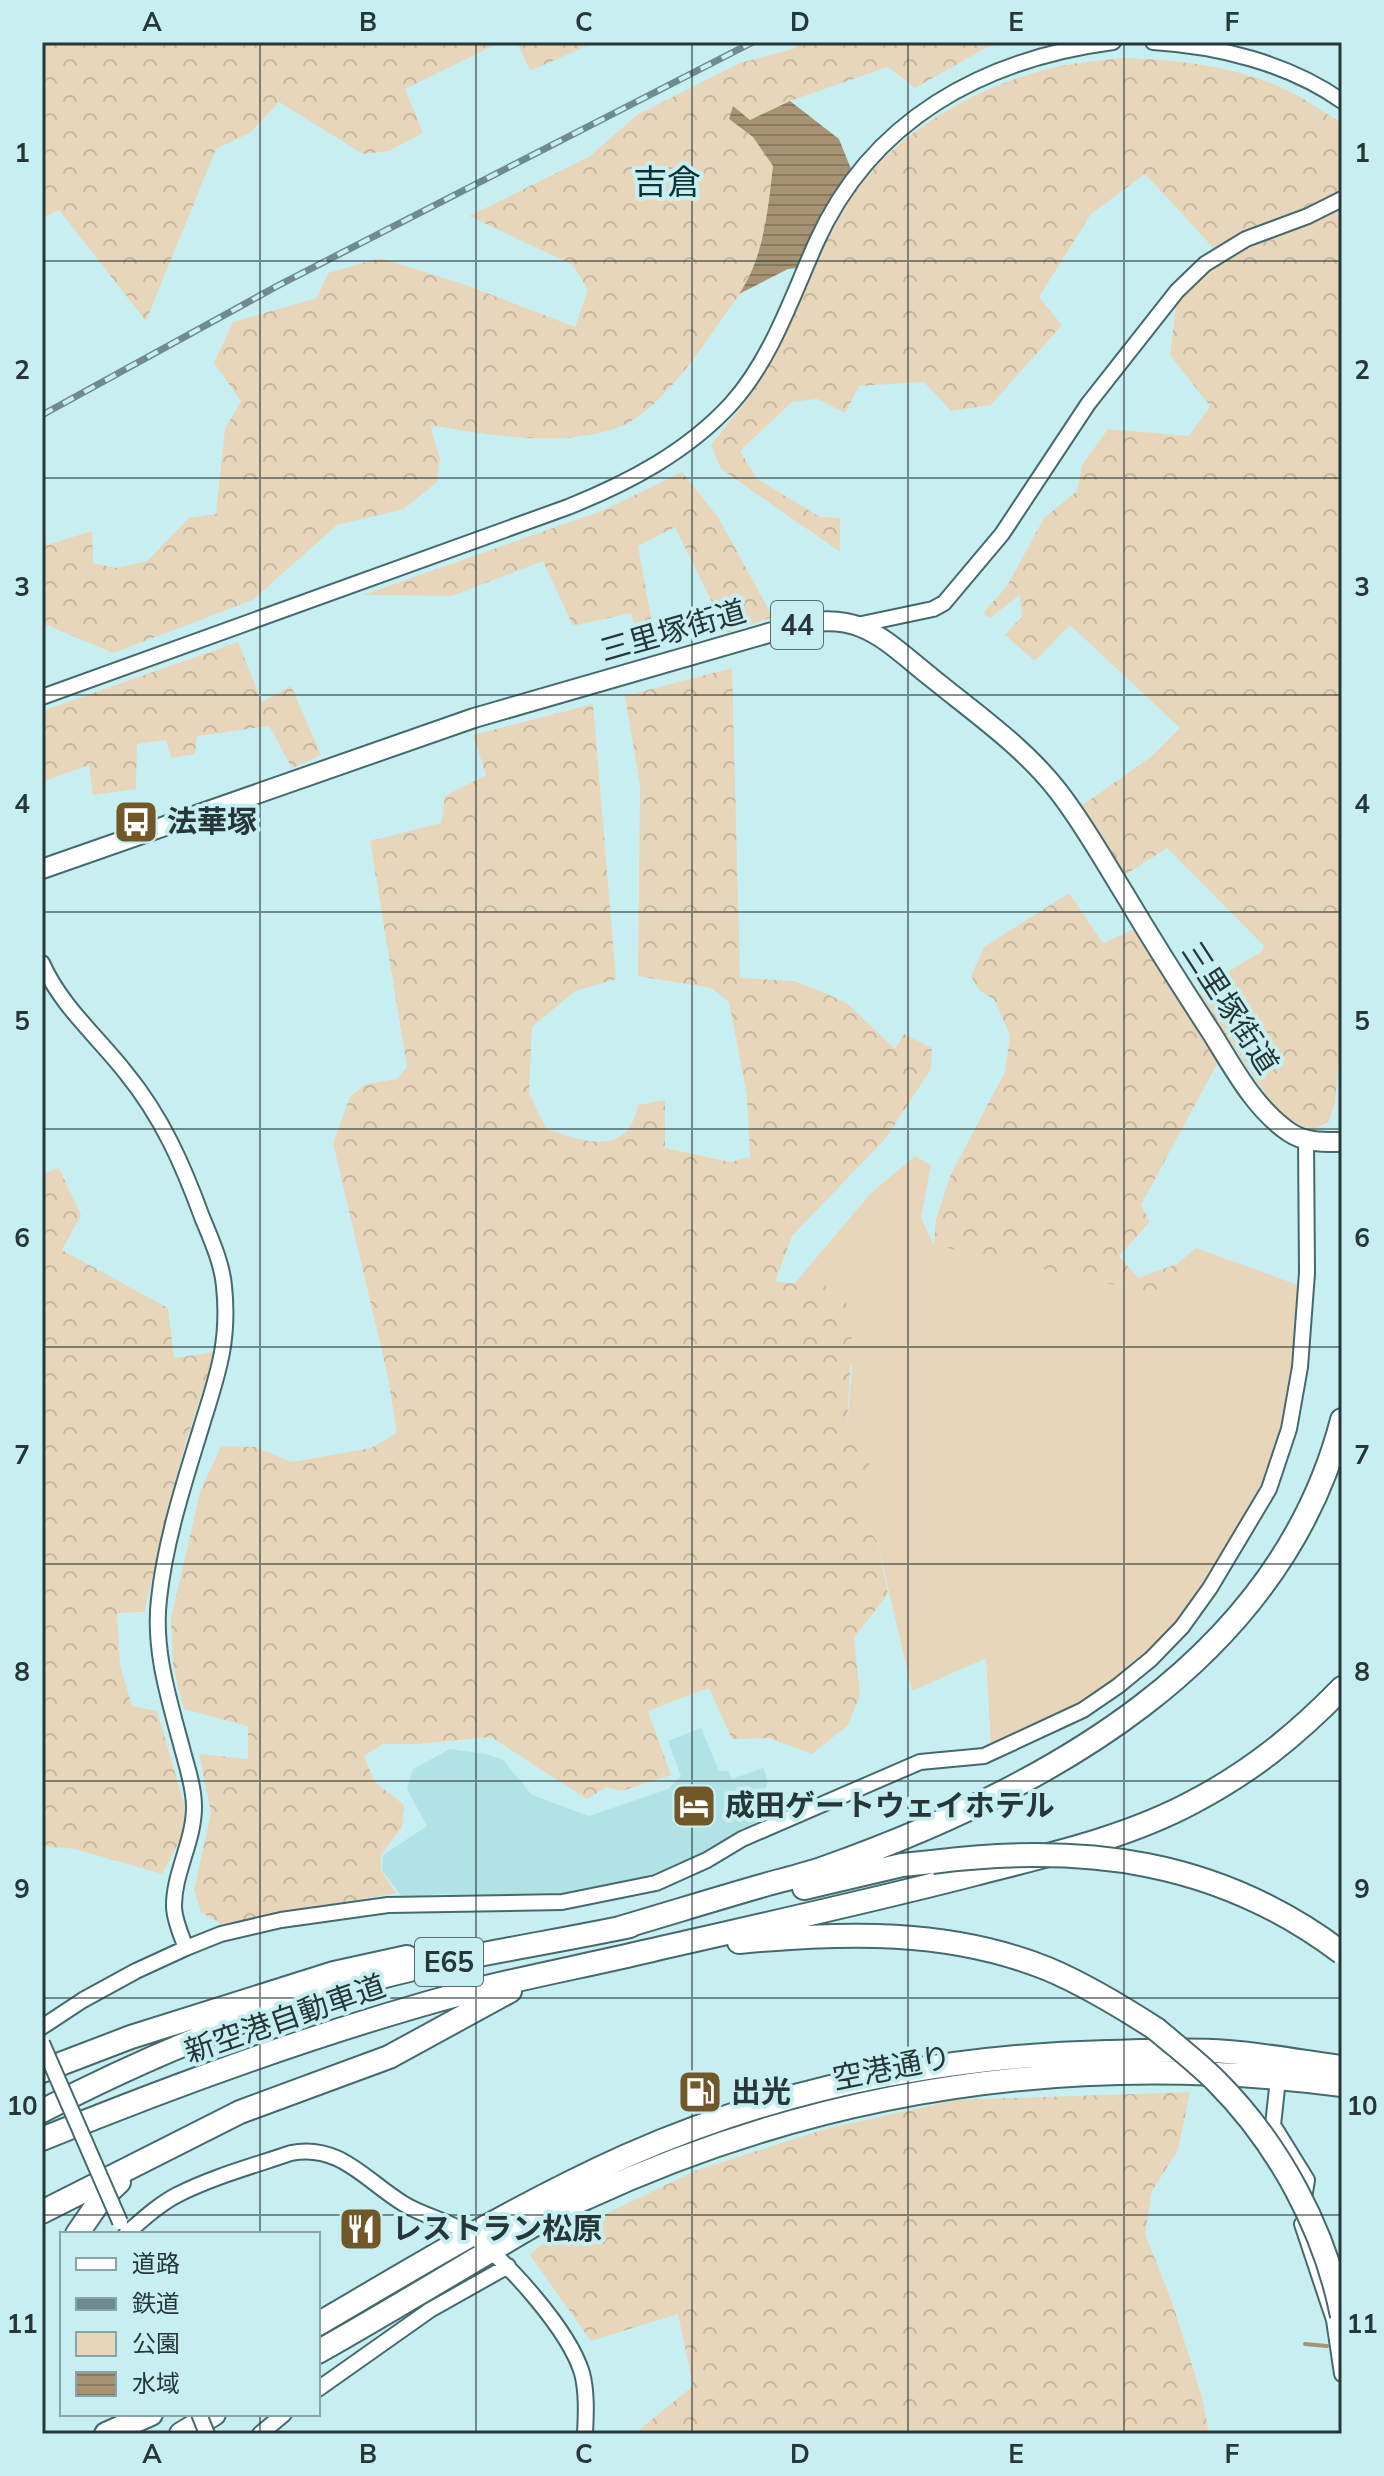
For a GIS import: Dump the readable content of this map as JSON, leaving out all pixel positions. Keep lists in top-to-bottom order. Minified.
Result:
{"streets":{"highway":["E65","新空港自動車道","空港通り"],"main road":["44","三里塚街道"]},"districts":["吉倉"],"places":{"bus stop":["法華塚"],"hotel":["成田ゲートウェイホテル"],"fuel station":["出光"],"restaurant":["レストラン松原"]},"legend":["道路","鉄道","公園","水域"],"grid":{"columns":["A","B","C","D","E","F"],"rows":["1","2","3","4","5","6","7","8","9","10","11"]}}
